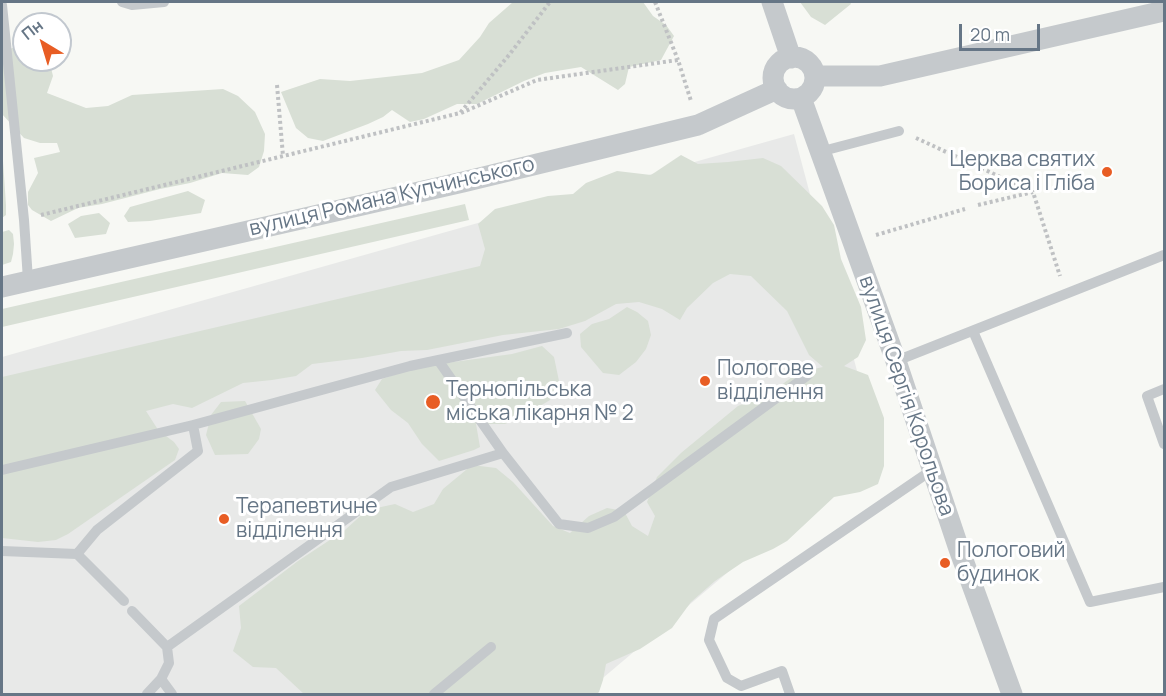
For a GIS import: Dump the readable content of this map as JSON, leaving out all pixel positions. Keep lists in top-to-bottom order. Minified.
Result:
{"streets":{"street":["вулиця Романа Купчинського","вулиця Сергія Корольова"]},"crossings":[["вулиця Романа Купчинського","вулиця Сергія Корольова"]],"places":["Церква святих Бориса і Гліба","Пологове відділення","Тернопільська міська лікарня № 2","Терапевтичне відділення","Пологовий будинок"],"scale_bar":"20 m","north":"top left"}
